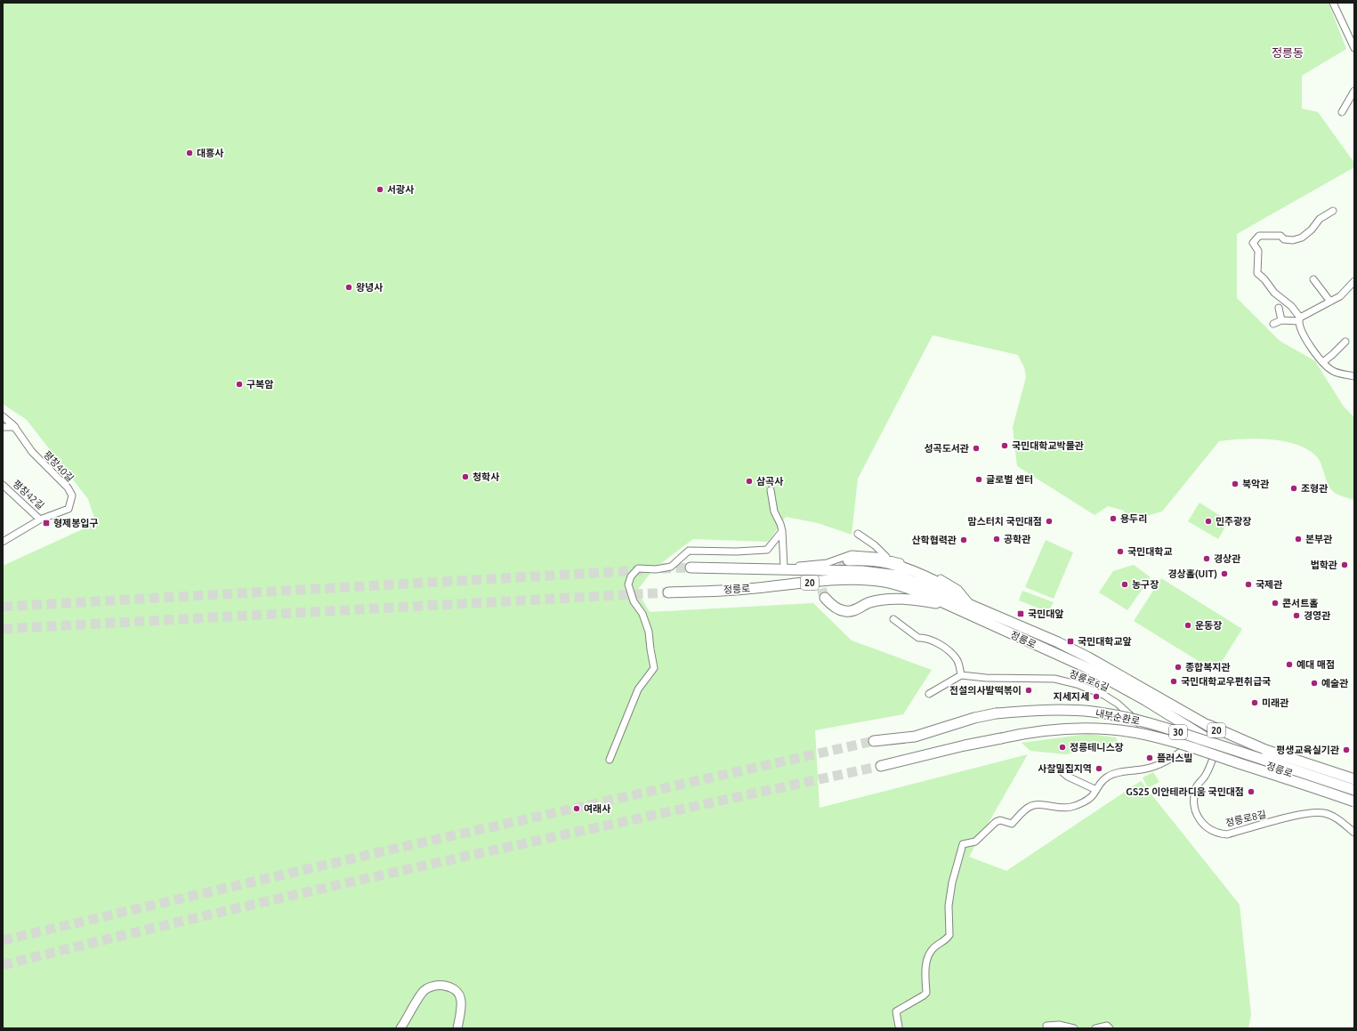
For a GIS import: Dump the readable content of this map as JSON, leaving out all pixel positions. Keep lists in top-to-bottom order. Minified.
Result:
{"streets":{"main road":["20","정릉로","내부순환로","30"],"street":["평창40길","평창42길","정릉로6길","정릉로8길"]},"crossings":[["평창40길","평창42길"],["정릉로","정릉로6길"],["정릉로","내부순환로"],["정릉로","정릉로8길"],["정릉로6길","정릉로8길"]],"districts":["정릉동"],"places":{"other":["대흥사","서광사","왕녕사","구복암","국민대학교박물관","성곡도서관","청학사","글로벌 센터","삼곡사","북악관","조형관","용두리","맘스터치 국민대점","민주광장","공학관","본부관","산학협력관","국민대학교","경상관","법학관","경상홀(UIT)","농구장","국제관","콘서트홀","경영관","운동장","예대 매점","종합복지관","국민대학교우편취급국","예술관","전설의사발떡볶이","지세지세","미래관","정릉테니스장","평생교육실기관","플러스빌","사찰밀집지역","GS25 이안테라디움 국민대점","여래사"],"transit":["형제봉입구","국민대앞","국민대학교앞"]}}
